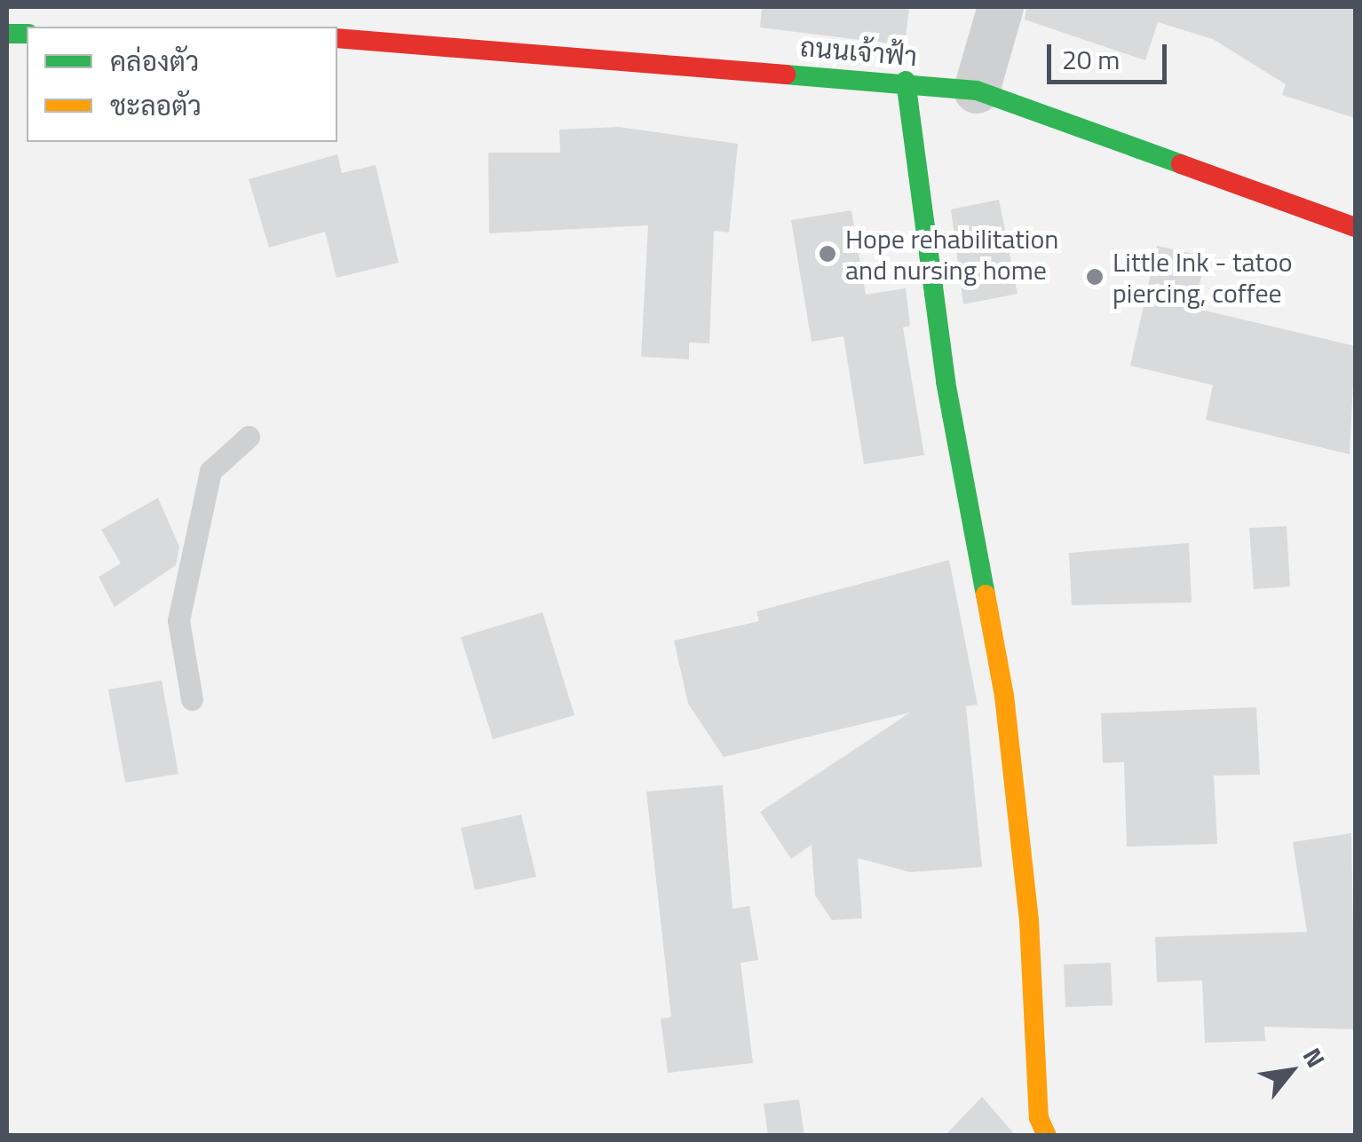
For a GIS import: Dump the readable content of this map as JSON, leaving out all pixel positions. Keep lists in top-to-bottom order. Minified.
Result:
{"streets":{"main road":["ถนนเจ้าฟ้า"]},"places":["Hope rehabilitation and nursing home","Little Ink - tatoo piercing, coffee"],"legend":["คล่องตัว","ชะลอตัว"],"scale_bar":"20 m","north":"top right"}
